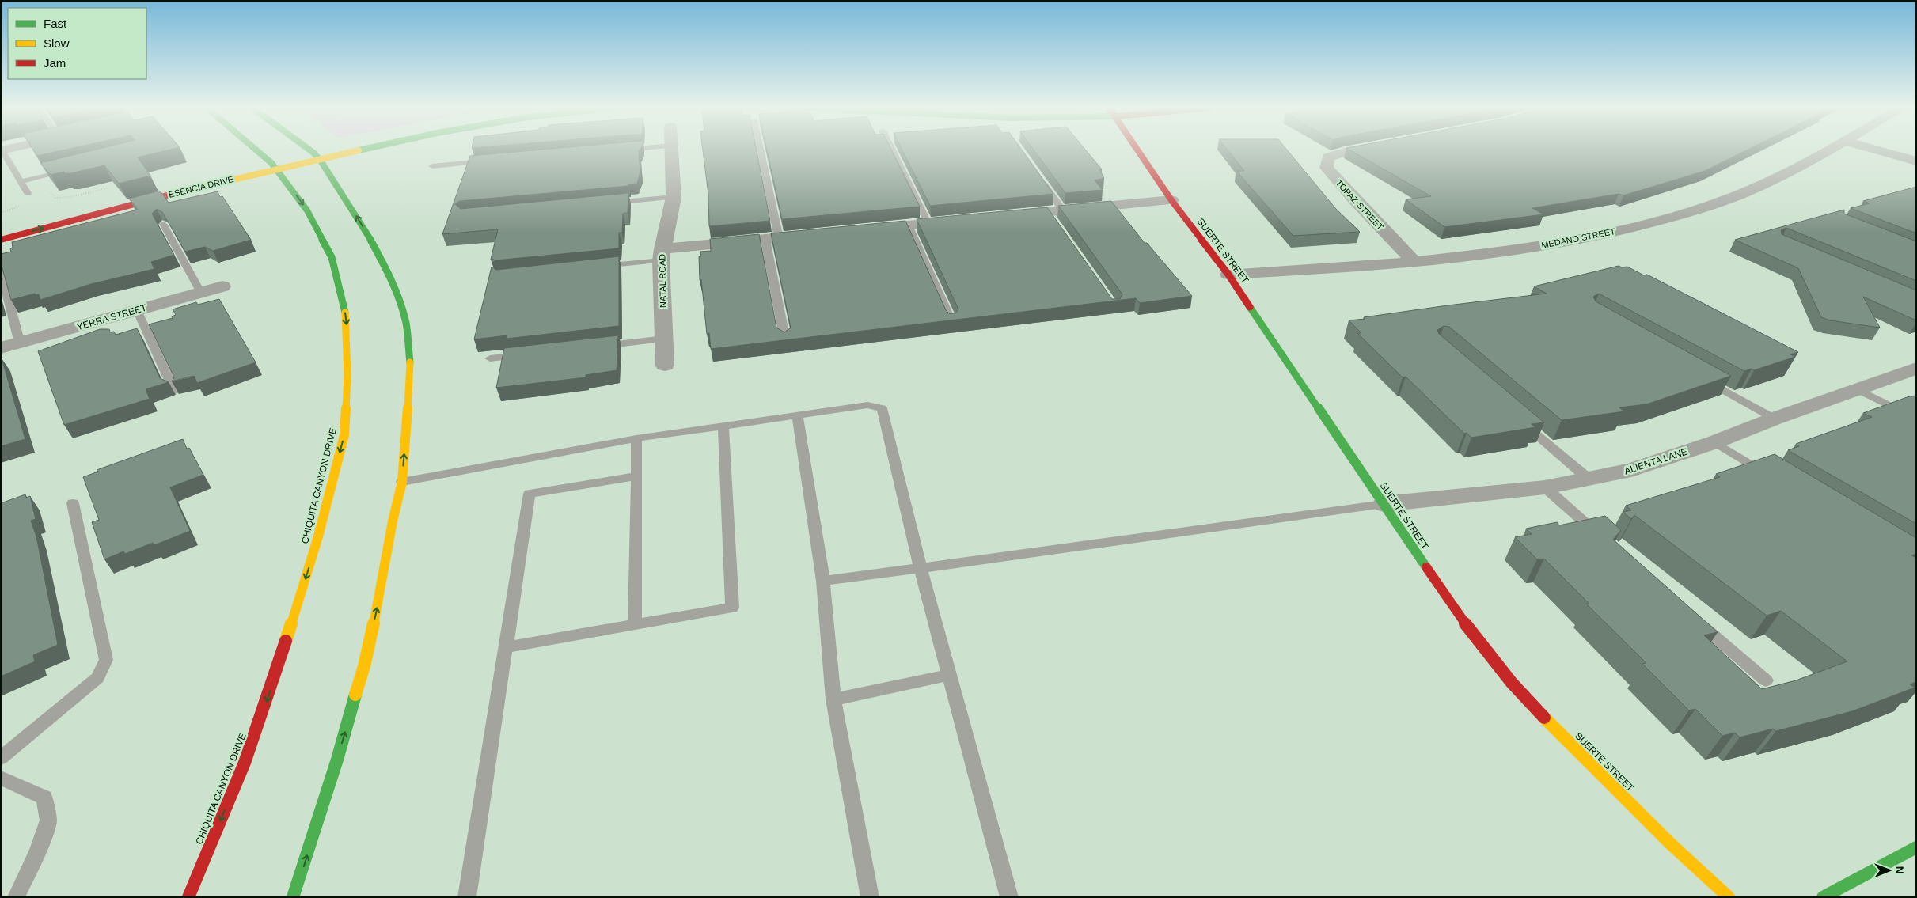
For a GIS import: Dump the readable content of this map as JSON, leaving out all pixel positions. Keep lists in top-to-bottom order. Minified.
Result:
{"streets":{"street":["ESENCIA DRIVE","TOPAZ STREET","MEDANO STREET","SUERTE STREET","NATAL ROAD","YERRA STREET","ALIENTA LANE","CHIQUITA CANYON DRIVE"]},"crossings":[["ESENCIA DRIVE","CHIQUITA CANYON DRIVE"],["TOPAZ STREET","MEDANO STREET"],["MEDANO STREET","SUERTE STREET"],["SUERTE STREET","ALIENTA LANE"]],"legend":["Fast","Slow","Jam"],"north":"right"}
